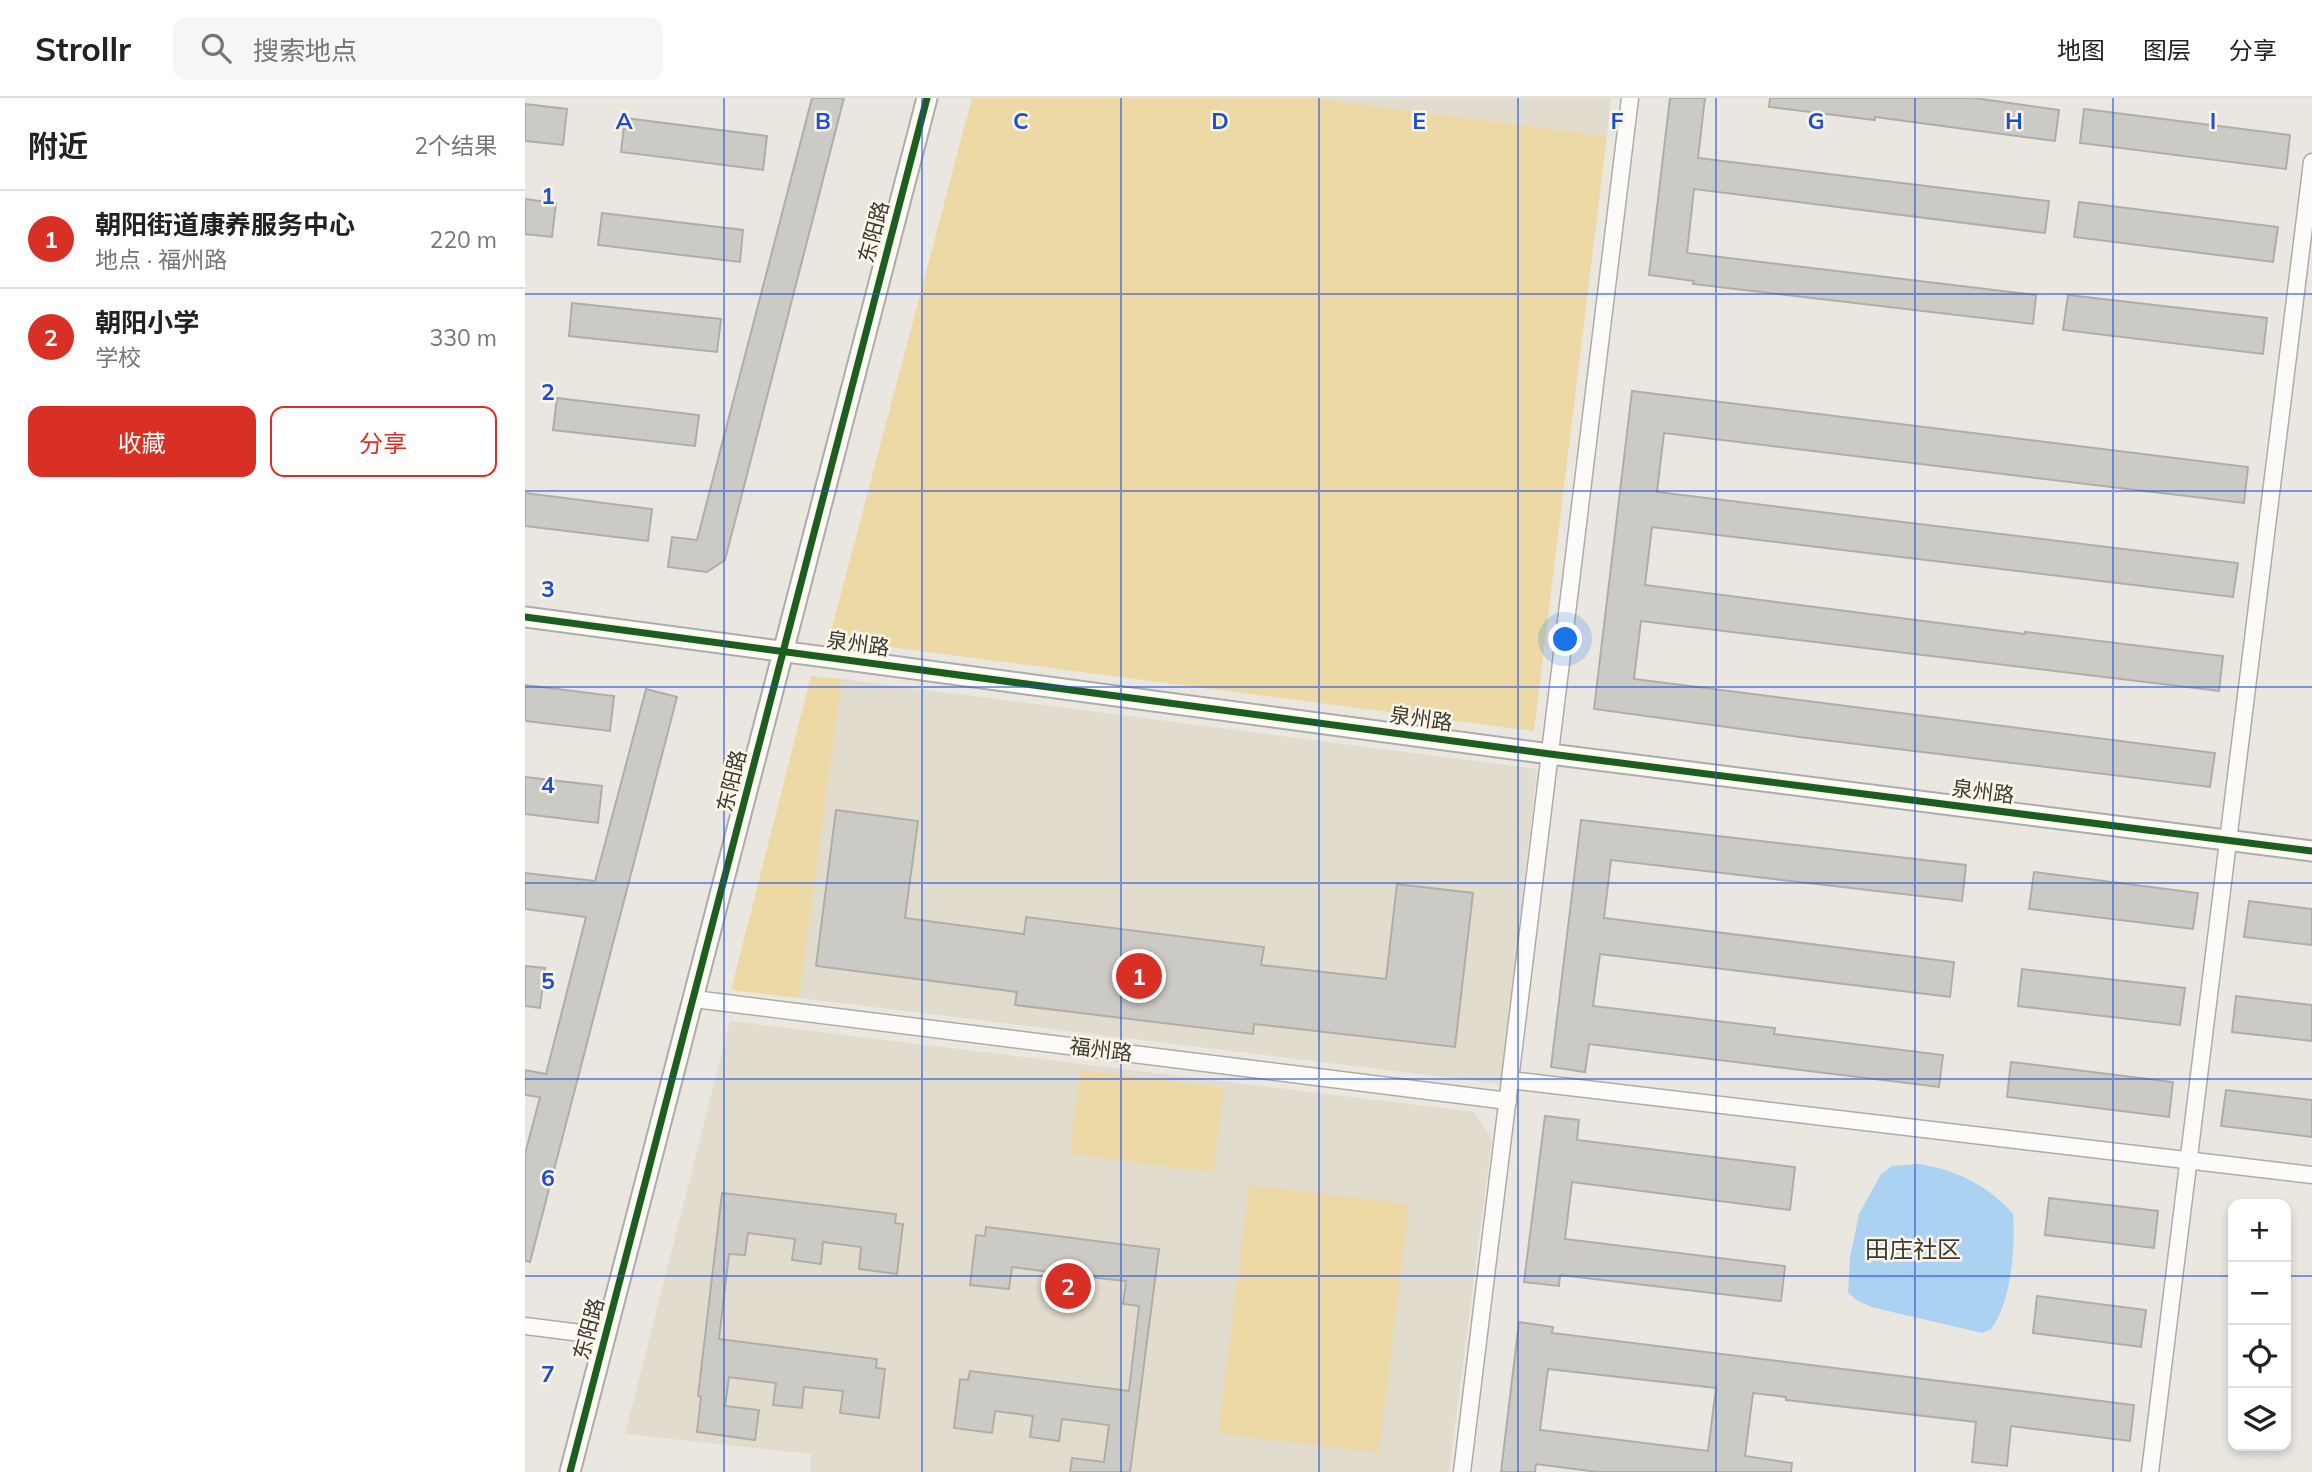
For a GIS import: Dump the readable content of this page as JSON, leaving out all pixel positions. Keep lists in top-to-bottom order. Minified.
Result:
{"streets":{"street":["东阳路","泉州路","福州路"]},"crossings":[["东阳路","泉州路"],["东阳路","福州路"]],"districts":["田庄社区"],"page":{"header":"Strollr","search":"搜索地点","nav":["地图","图层","分享"],"heading":["附近","2个结果"],"list":[{"mark":"1","name":"朝阳街道康养服务中心","note":"地点 · 福州路","value":"220 m"},{"mark":"2","name":"朝阳小学","note":"学校","value":"330 m"}],"buttons":["收藏","分享"],"pins":["1","2"],"map_buttons":["+","−"]},"grid":{"columns":["A","B","C","D","E","F","G","H","I"],"rows":["1","2","3","4","5","6","7"]}}
